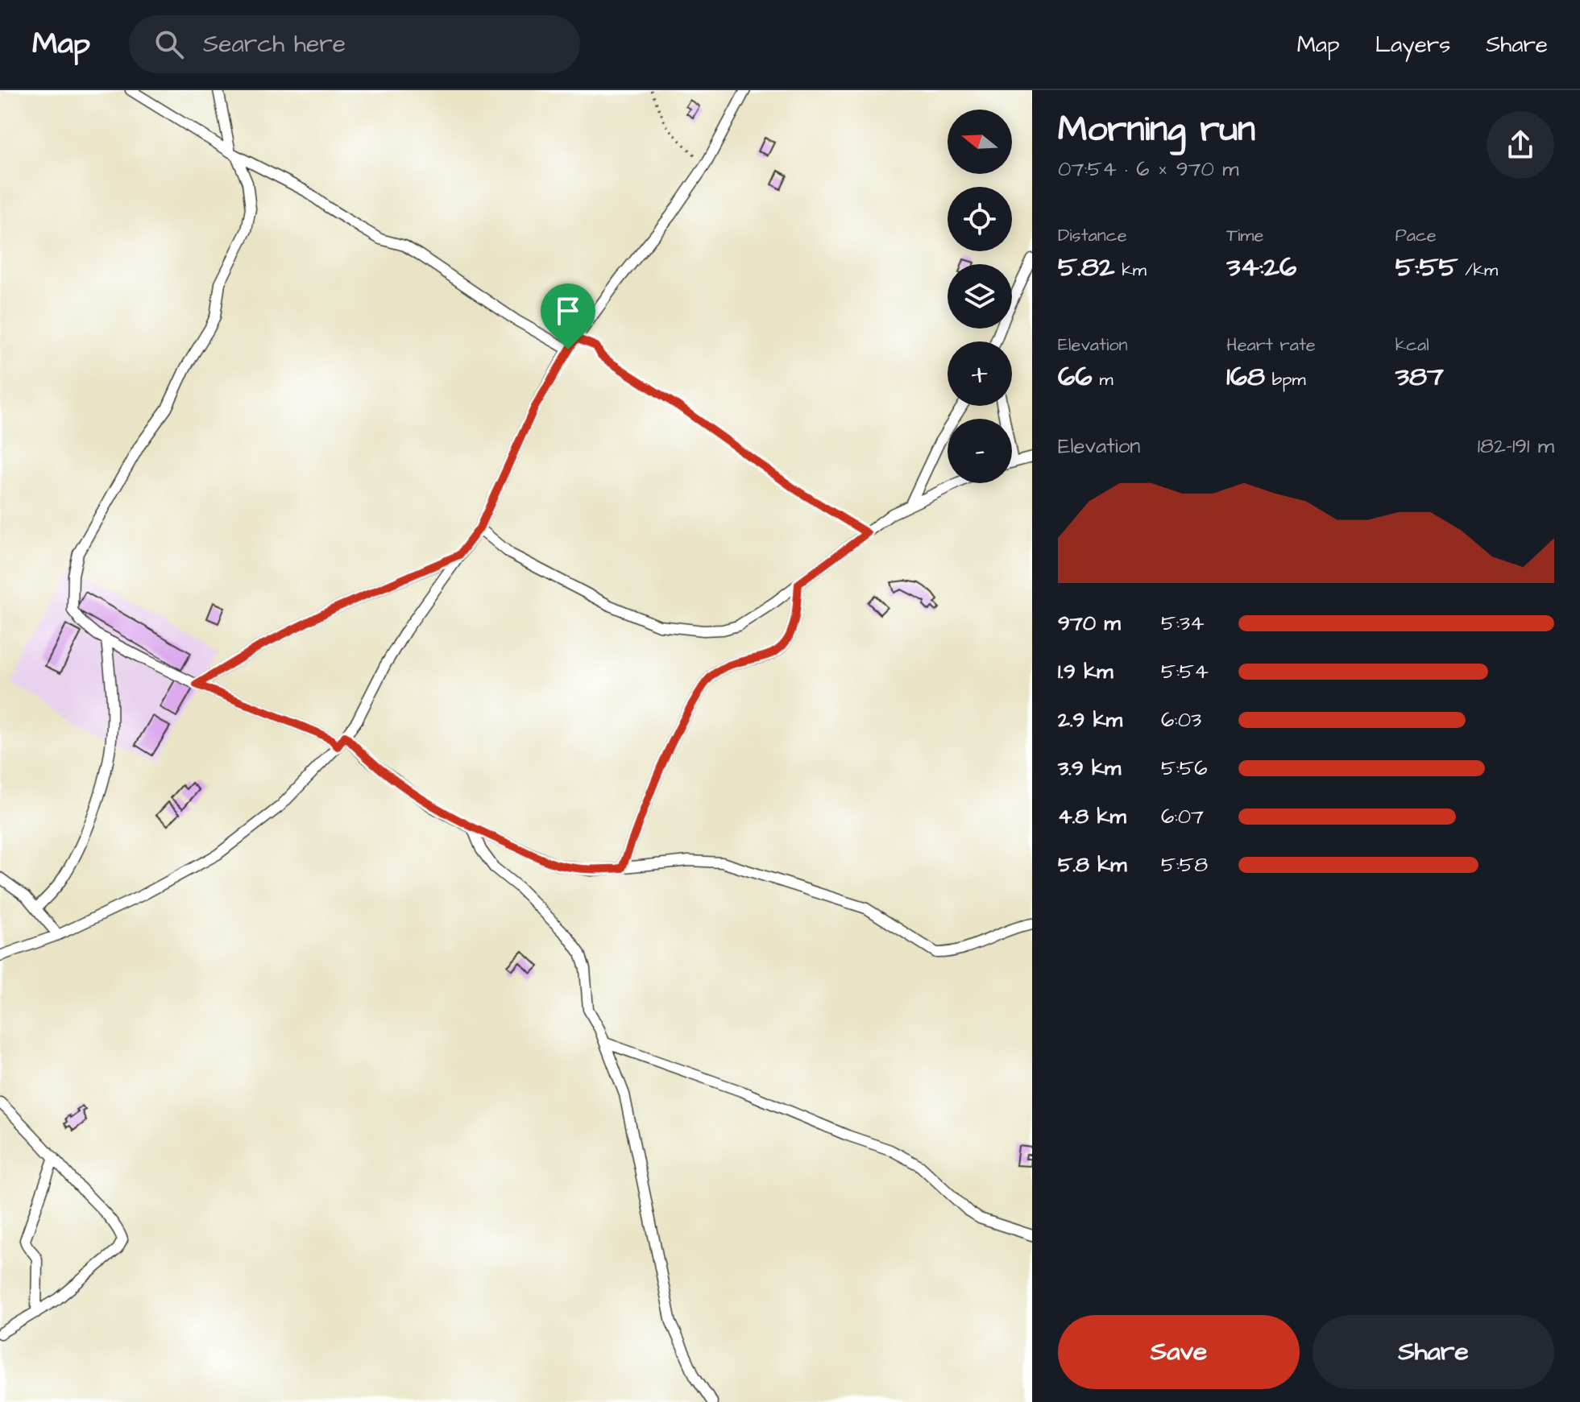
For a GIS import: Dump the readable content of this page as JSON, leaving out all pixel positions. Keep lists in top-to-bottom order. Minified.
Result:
{"north":"left","page":{"header":"Map","search":"Search here","nav":["Map","Layers","Share"],"heading":["Morning run","07:54 · 6 × 970 m"],"map_buttons":["+","−"],"stats":[["Distance","5.82 km"],["Time","34:26"],["Pace","5:55 /km"],["Elevation","66 m"],["Heart rate","168 bpm"],["kcal","387"]],"chart":["Elevation","182–191 m"],"list":[{"name":"970 m","note":"5:34"},{"name":"1.9 km","note":"5:54"},{"name":"2.9 km","note":"6:03"},{"name":"3.9 km","note":"5:56"},{"name":"4.8 km","note":"6:07"},{"name":"5.8 km","note":"5:58"}],"buttons":["Save","Share"]}}
